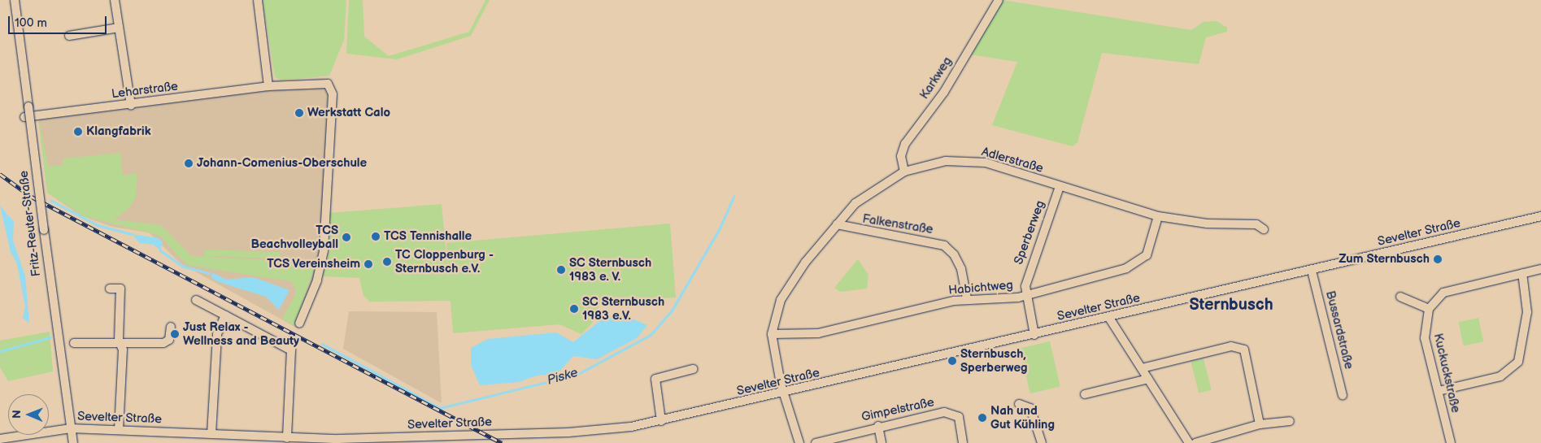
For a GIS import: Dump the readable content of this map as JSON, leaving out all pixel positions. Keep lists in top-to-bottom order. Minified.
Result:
{"streets":{"street":["Karkweg","Leharstraße","Adlerstraße","Fritz-Reuter-Straße","Falkenstraße","Sperberweg","Sevelter Straße","Habichtweg","Bussardstraße","Kuckuckstraße","Gimpelstraße"]},"crossings":[["Karkweg","Adlerstraße"],["Adlerstraße","Falkenstraße"],["Adlerstraße","Sperberweg"],["Adlerstraße","Sevelter Straße"],["Adlerstraße","Habichtweg"],["Fritz-Reuter-Straße","Sevelter Straße"],["Falkenstraße","Habichtweg"],["Sperberweg","Sevelter Straße"],["Sperberweg","Habichtweg"],["Sevelter Straße","Bussardstraße"]],"districts":["Sternbusch"],"water":["Piske"],"places":["Werkstatt Calo","Klangfabrik","Johann-Comenius-Oberschule","TCS Tennishalle","TCS Beachvolleyball","Zum Sternbusch","TC Cloppenburg - Sternbusch e.V.","TCS Vereinsheim","SC Sternbusch 1983 e. V.","SC Sternbusch 1983 e.V.","Just Relax - Wellness and Beauty","Sternbusch, Sperberweg","Nah und Gut Kühling"],"scale_bar":"100 m","north":"left"}
